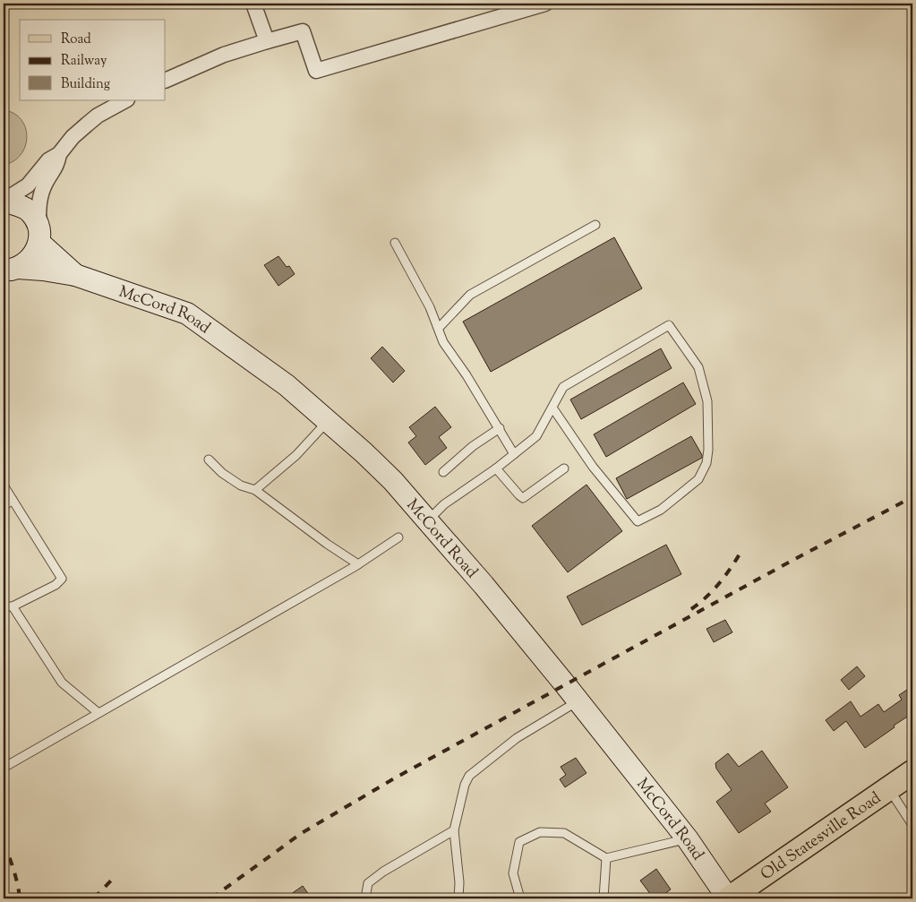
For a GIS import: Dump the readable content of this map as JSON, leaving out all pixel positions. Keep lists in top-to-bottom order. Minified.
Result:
{"streets":{"main road":["Old Statesville Road"],"street":["McCord Road"]},"crossings":[["McCord Road","Old Statesville Road"]],"legend":["Road","Railway","Building"]}
